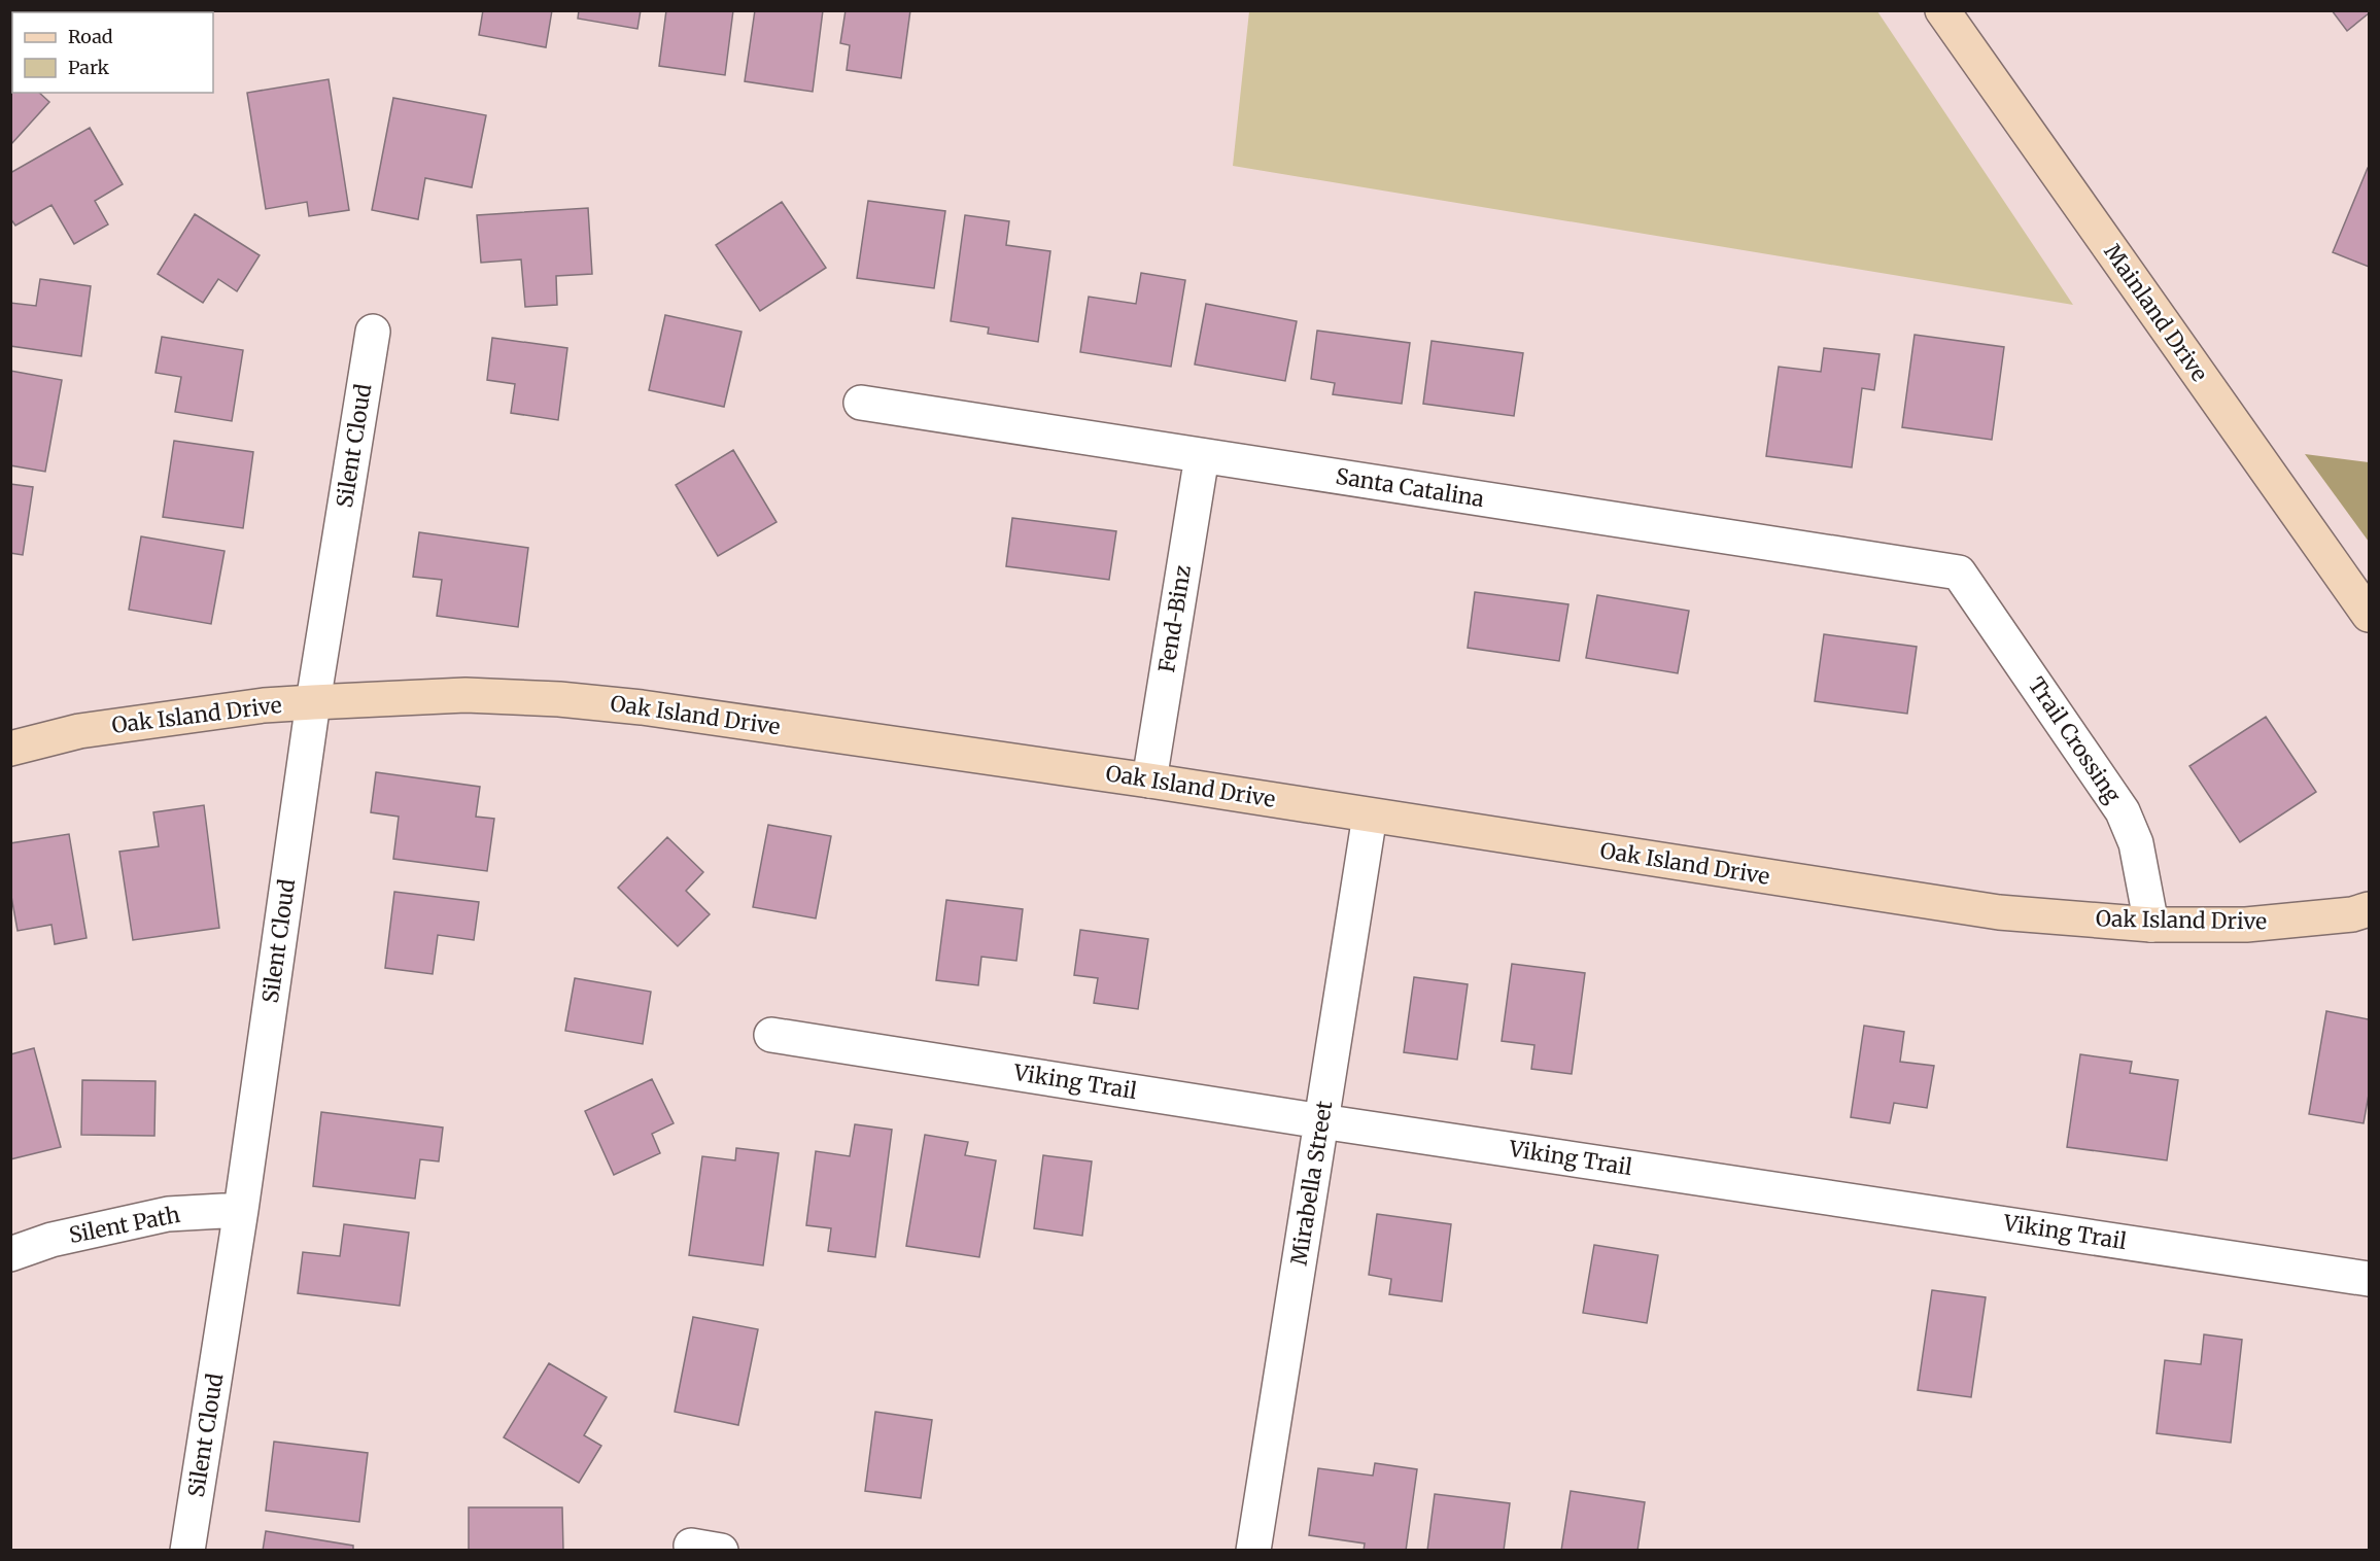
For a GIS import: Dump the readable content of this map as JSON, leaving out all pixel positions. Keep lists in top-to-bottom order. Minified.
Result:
{"streets":{"street":["Mainland Drive","Silent Cloud","Santa Catalina","Fend-Binz","Oak Island Drive","Trail Crossing","Viking Trail","Mirabella Street","Silent Path"]},"crossings":[["Silent Cloud","Oak Island Drive"],["Silent Cloud","Silent Path"],["Santa Catalina","Fend-Binz"],["Santa Catalina","Trail Crossing"],["Fend-Binz","Oak Island Drive"],["Oak Island Drive","Trail Crossing"],["Oak Island Drive","Mirabella Street"],["Viking Trail","Mirabella Street"]],"legend":["Road","Park"]}
